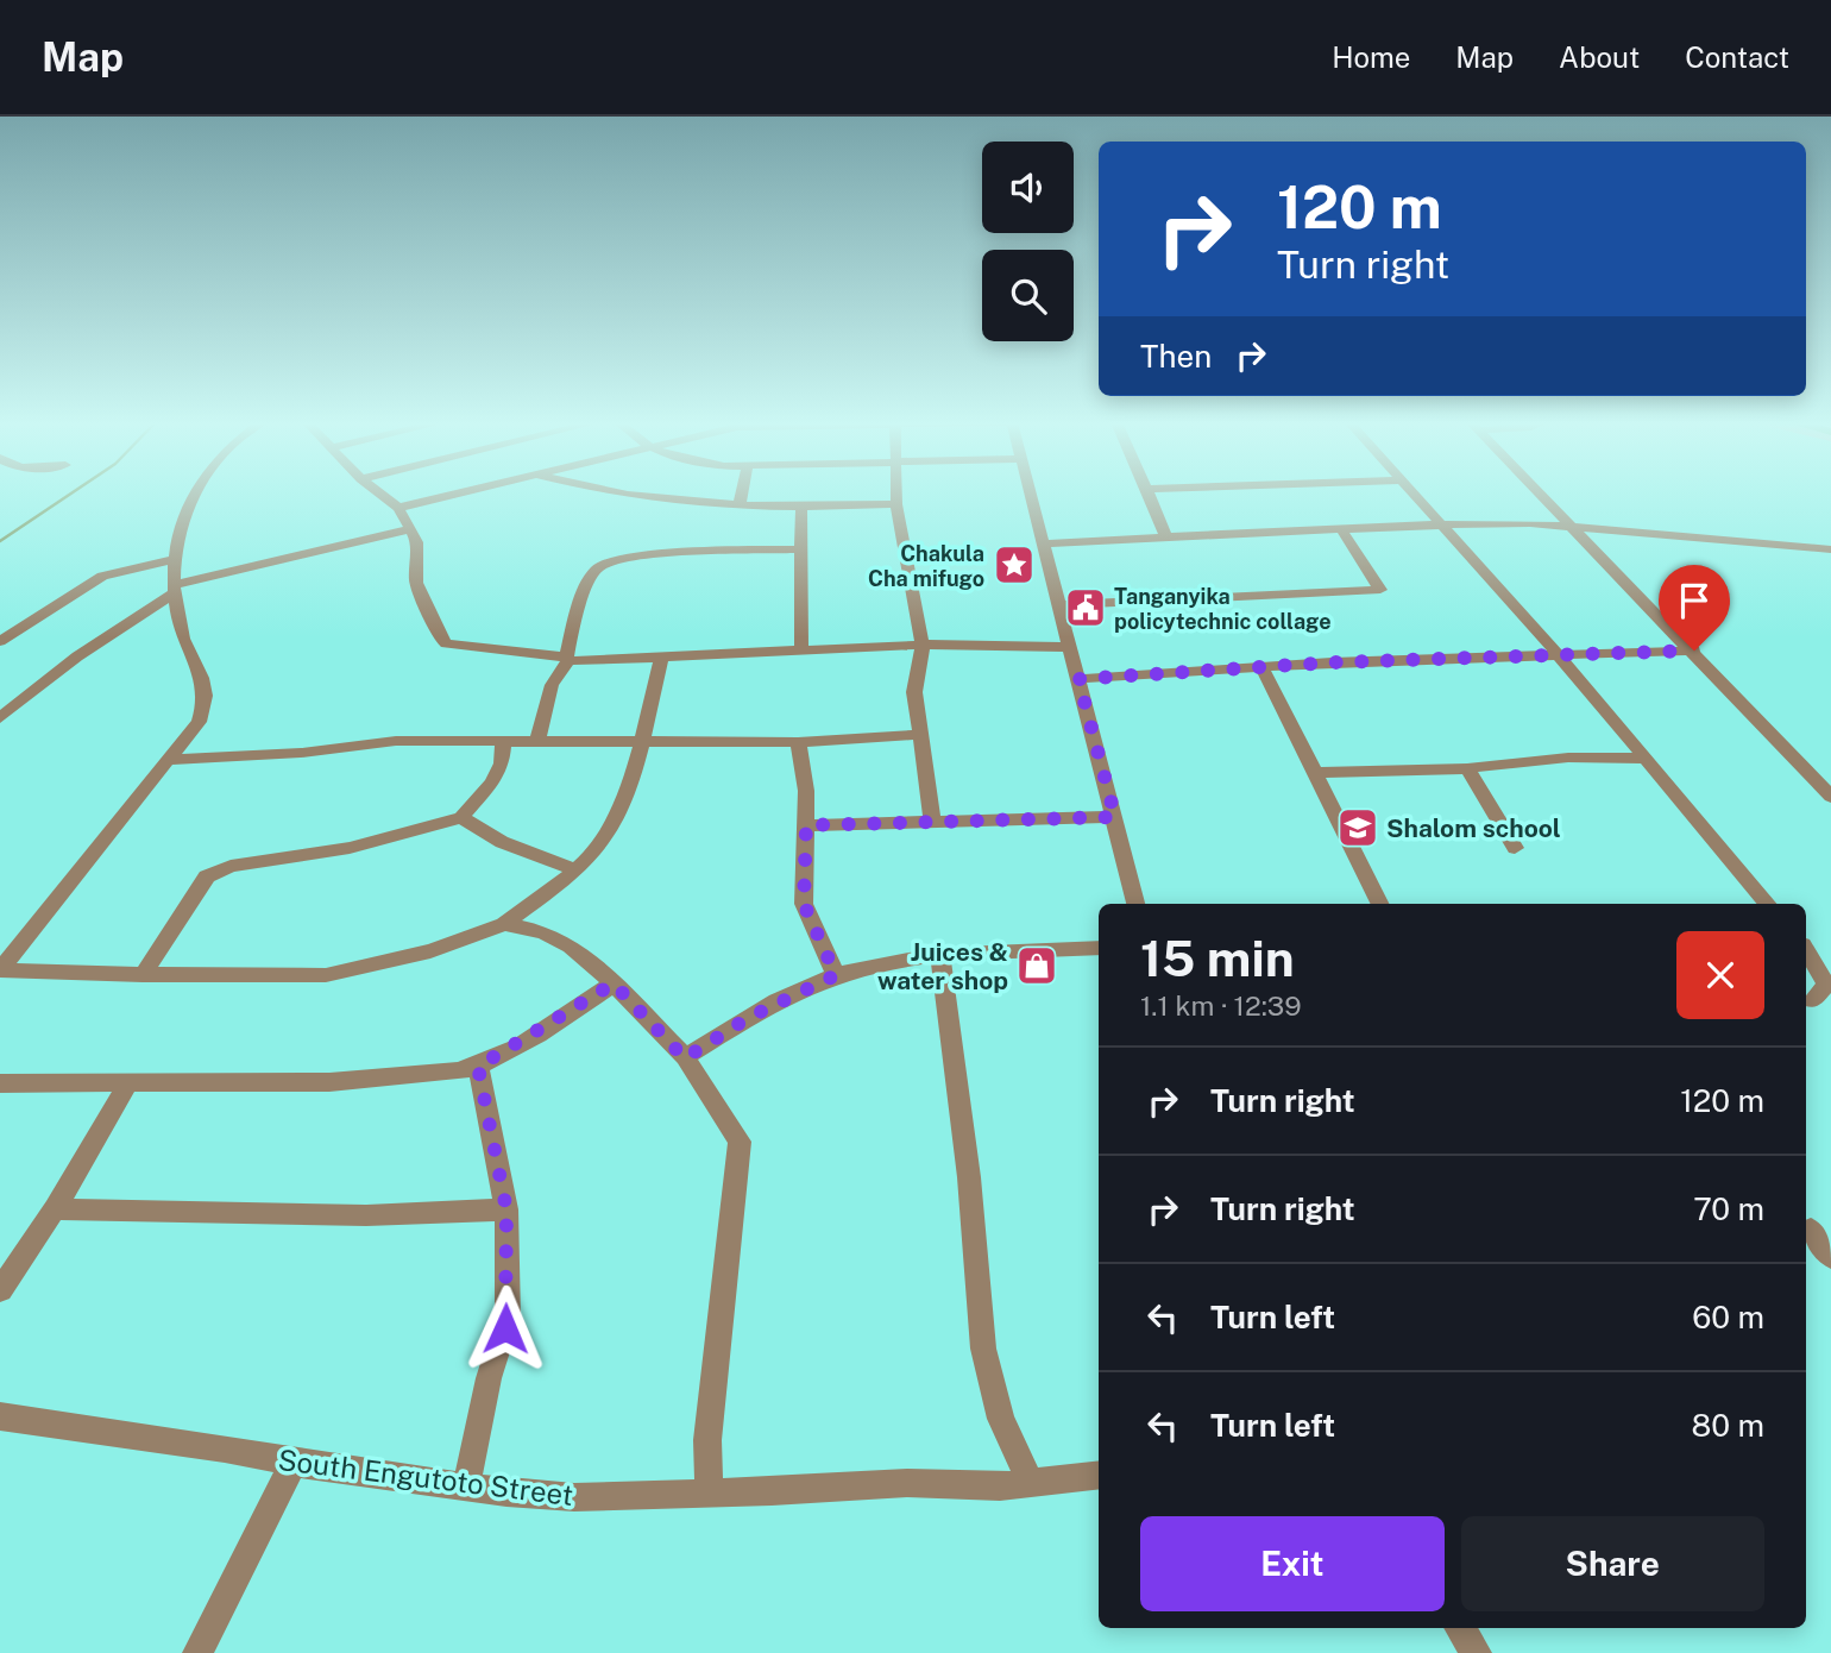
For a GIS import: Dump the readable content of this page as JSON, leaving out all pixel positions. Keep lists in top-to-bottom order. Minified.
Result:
{"streets":{"street":["South Engutoto Street"]},"places":{"place":["Chakula Cha mifugo"],"public building":["Tanganyika policytechnic collage"],"school or university":["Shalom school"],"shop":["Juices & water shop"]},"page":{"header":"Map","nav":["Home","Map","About","Contact"],"turn":["120 m","Turn right"],"then":"Then","heading":["15 min","1.1 km · 12:39"],"list":[{"name":"Turn right","value":"120 m"},{"name":"Turn right","value":"70 m"},{"name":"Turn left","value":"60 m"},{"name":"Turn left","value":"80 m"}],"buttons":["Exit","Share"]}}
